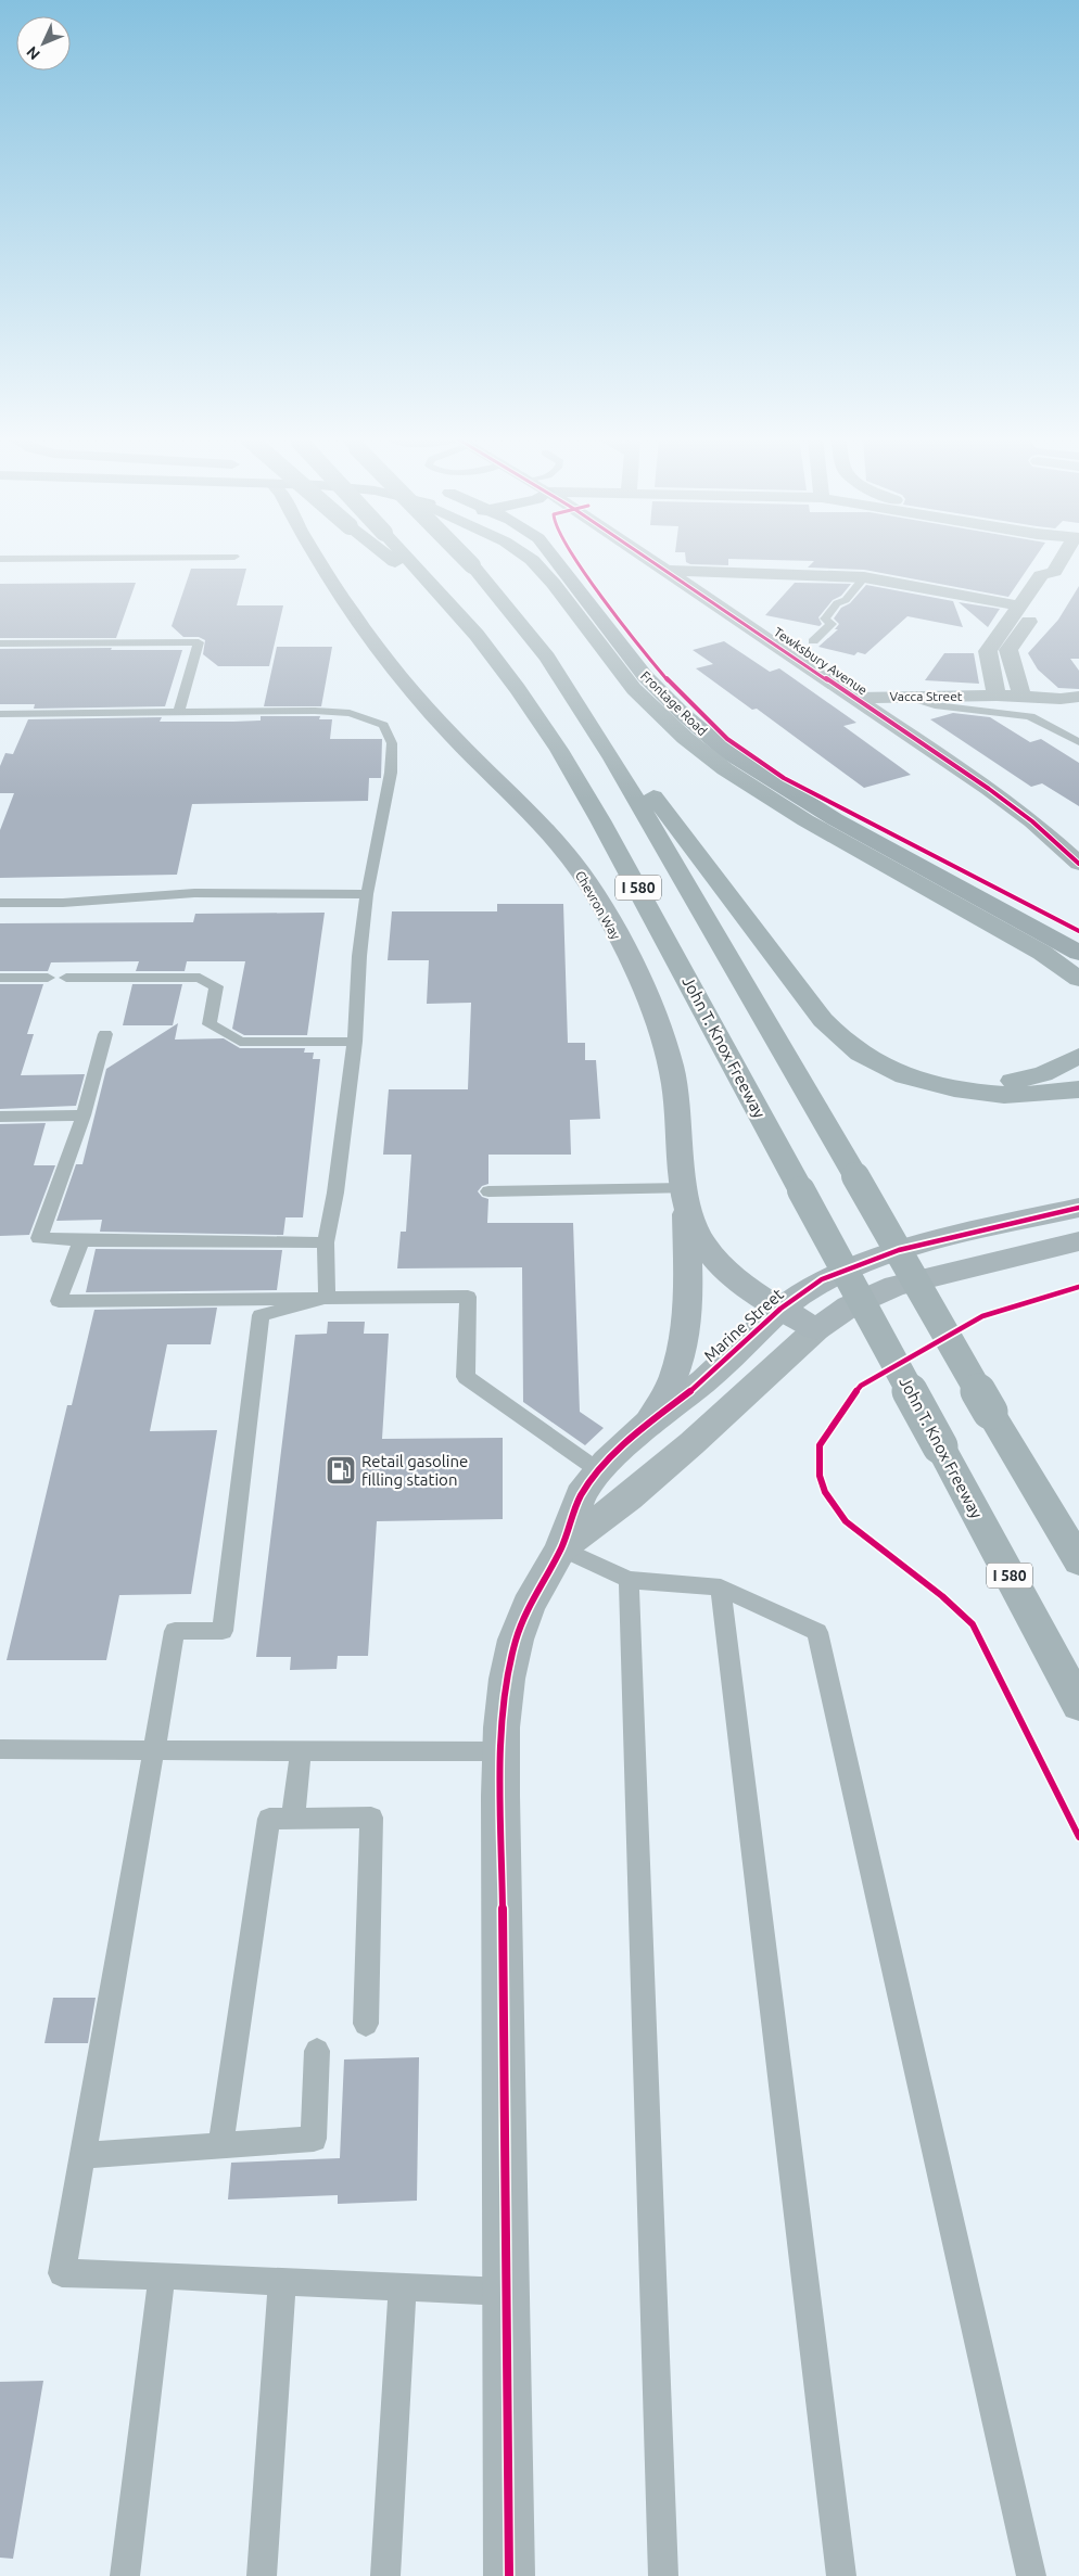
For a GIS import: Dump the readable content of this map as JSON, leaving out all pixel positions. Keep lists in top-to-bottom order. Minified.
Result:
{"streets":{"highway":["I 580","John T. Knox Freeway"],"main road":["Frontage Road"],"street":["Tewksbury Avenue","Vacca Street","Chevron Way","Marine Street"]},"crossings":[["Tewksbury Avenue","Vacca Street"],["Chevron Way","Marine Street"]],"places":{"fuel station":["Retail gasoline filling station"]},"north":"bottom left"}
